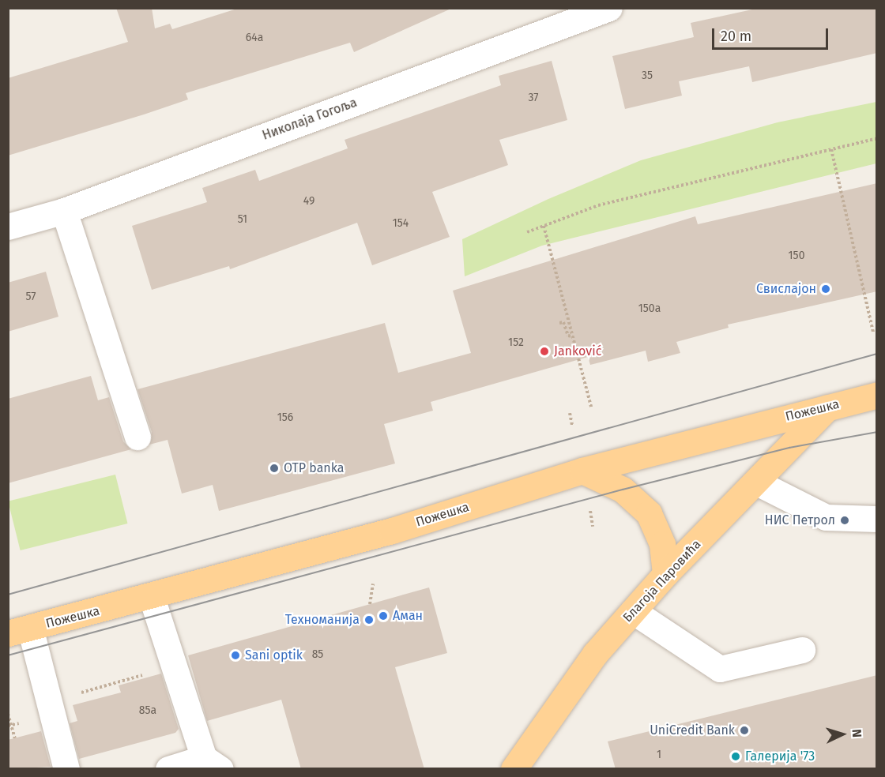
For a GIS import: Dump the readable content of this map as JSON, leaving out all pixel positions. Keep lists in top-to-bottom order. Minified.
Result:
{"streets":{"main road":["Пожешка","Благоја Паровића"],"street":["Николаја Гогоља"]},"crossings":[["Пожешка","Благоја Паровића"]],"places":["Свислајон","Janković","OTP banka","НИС Петрол","Аман","Техноманија","Sani optik","UniCredit Bank","Галерија '73"],"house_numbers":["64a","35","37","49","51","154","150","57","150a","152","156","85","85a","1"],"scale_bar":"20 m","north":"right"}
